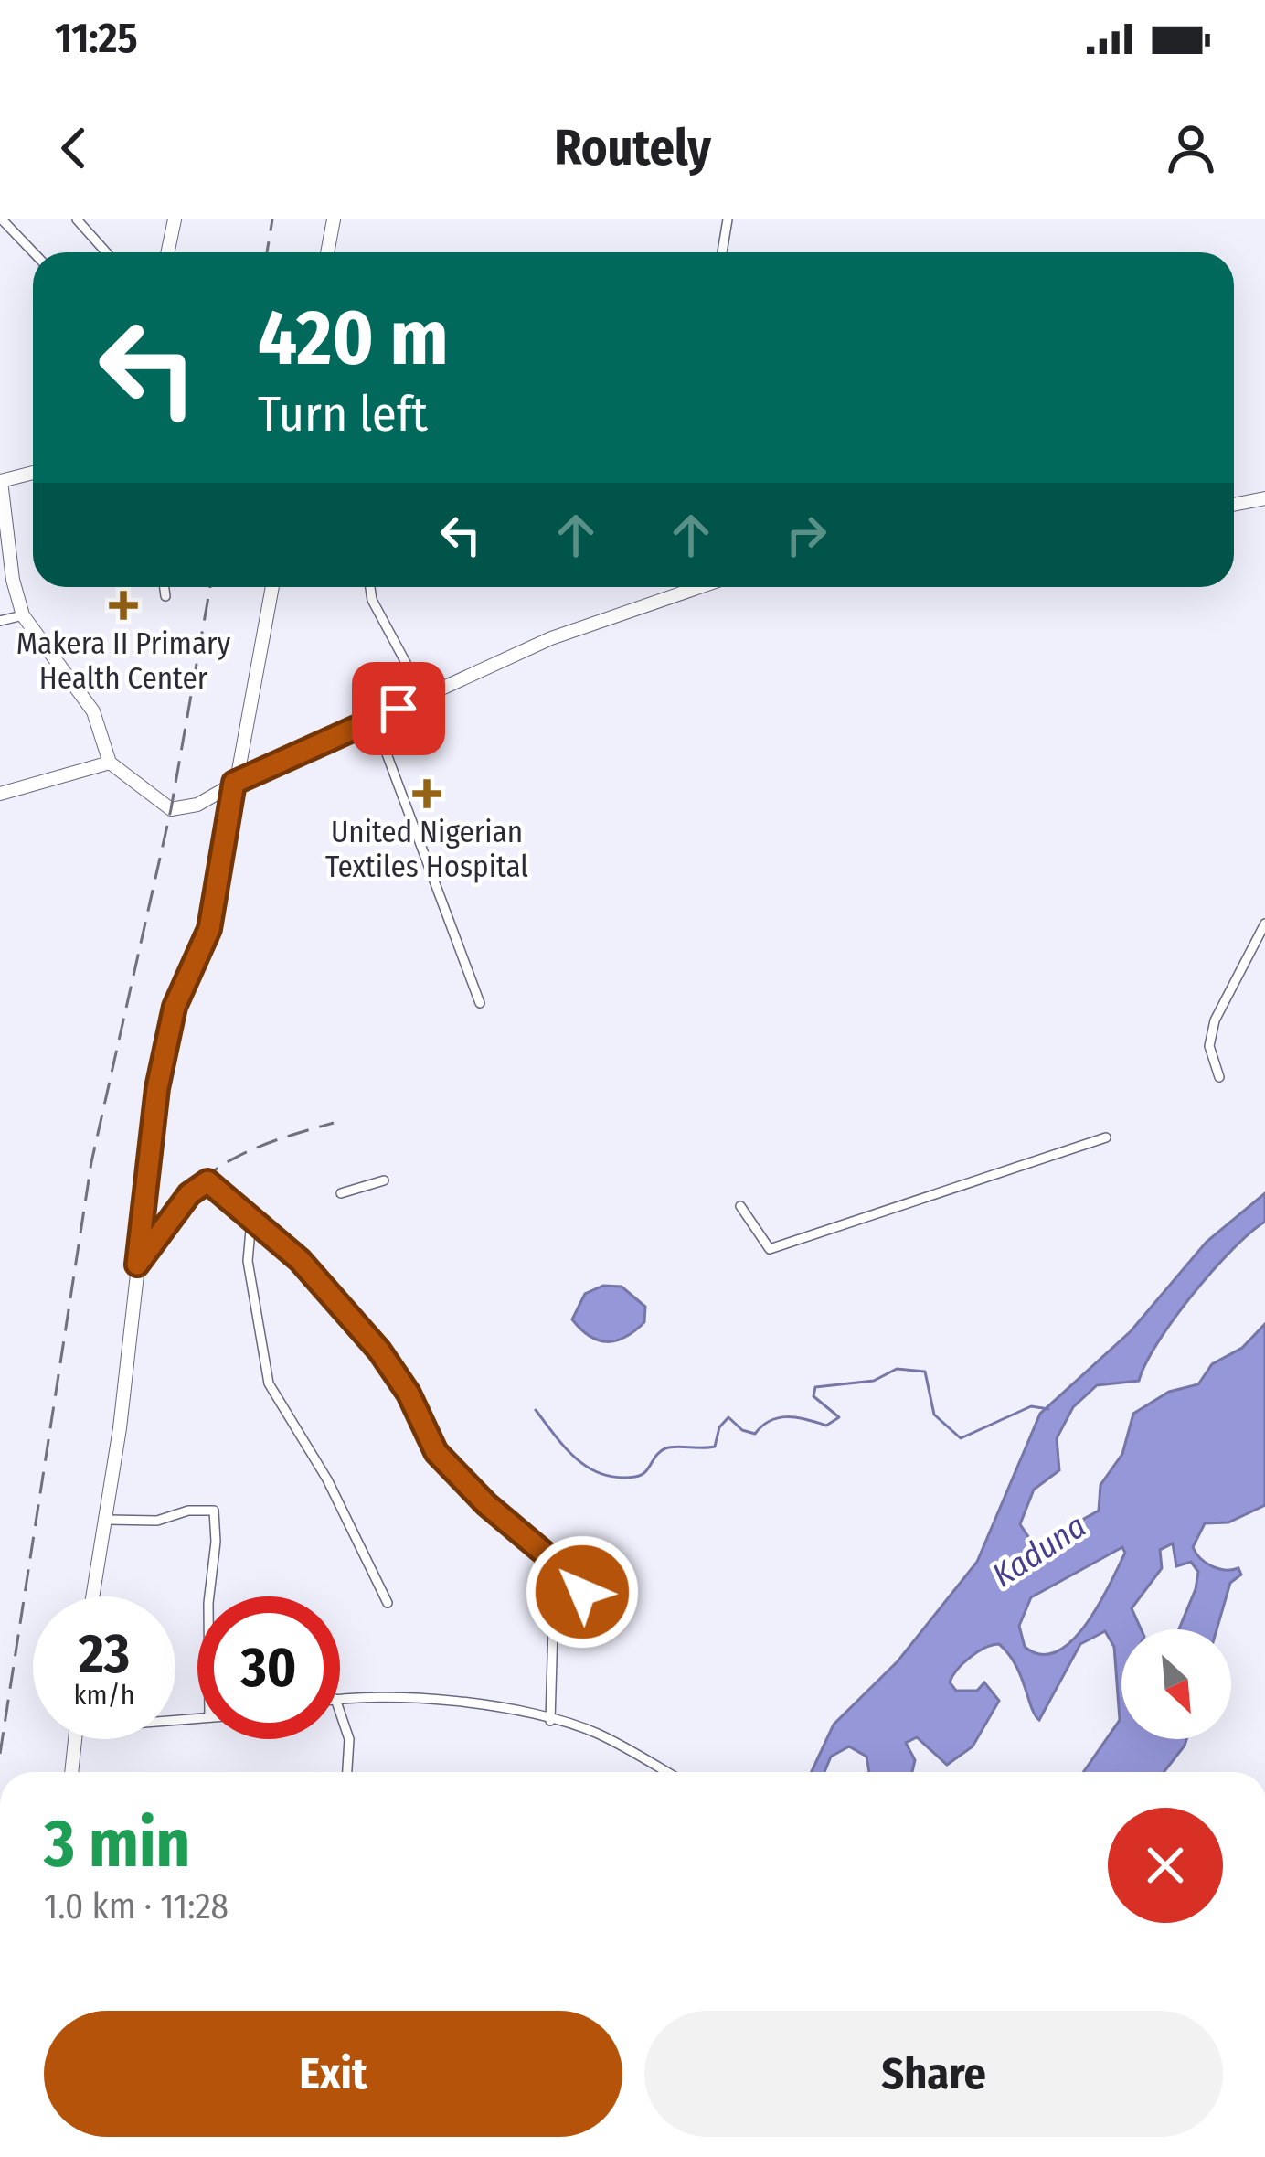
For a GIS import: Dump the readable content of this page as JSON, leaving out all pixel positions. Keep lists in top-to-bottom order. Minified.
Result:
{"water":["Kaduna"],"places":{"health":["Makera II Primary Health Center","United Nigerian Textiles Hospital"]},"north":"bottom right","page":{"status":"11:25","header":"Routely","turn":["420 m","Turn left"],"speed":"23 km/h","limit":"30","heading":["3 min","1.0 km · 11:28"],"buttons":["Exit","Share"]}}
